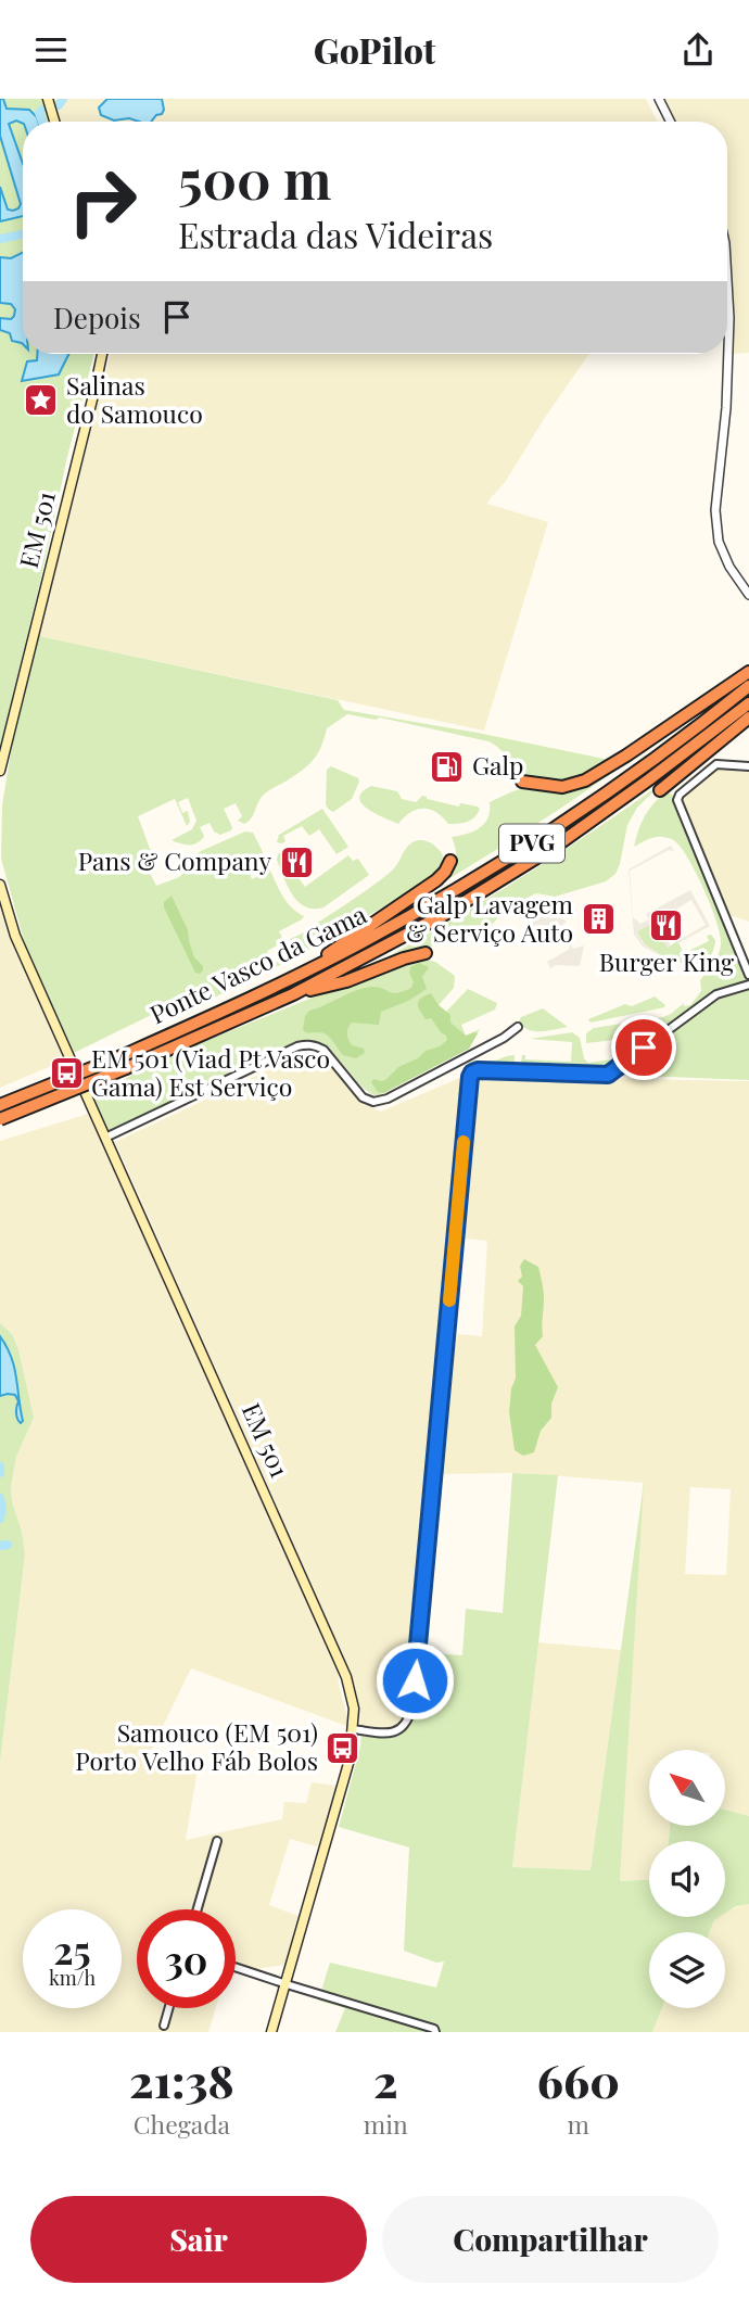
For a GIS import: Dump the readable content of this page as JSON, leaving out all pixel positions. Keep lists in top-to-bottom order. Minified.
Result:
{"streets":{"highway":["PVG","Ponte Vasco da Gama"],"main road":["EM 501"]},"places":{"place":["Salinas do Samouco"],"fuel station":["Galp"],"restaurant":["Pans & Company","Burger King"],"building":["Galp Lavagem & Serviço Auto"],"bus stop":["EM 501 (Viad Pt Vasco Gama) Est Serviço","Samouco (EM 501) Porto Velho Fáb Bolos"]},"north":"top left","page":{"header":"GoPilot","turn":["500 m","Estrada das Videiras"],"then":"Depois","speed":"25 km/h","limit":"30","eta":["21:38","Chegada","2","min","660","m"],"buttons":["Sair","Compartilhar"]}}
